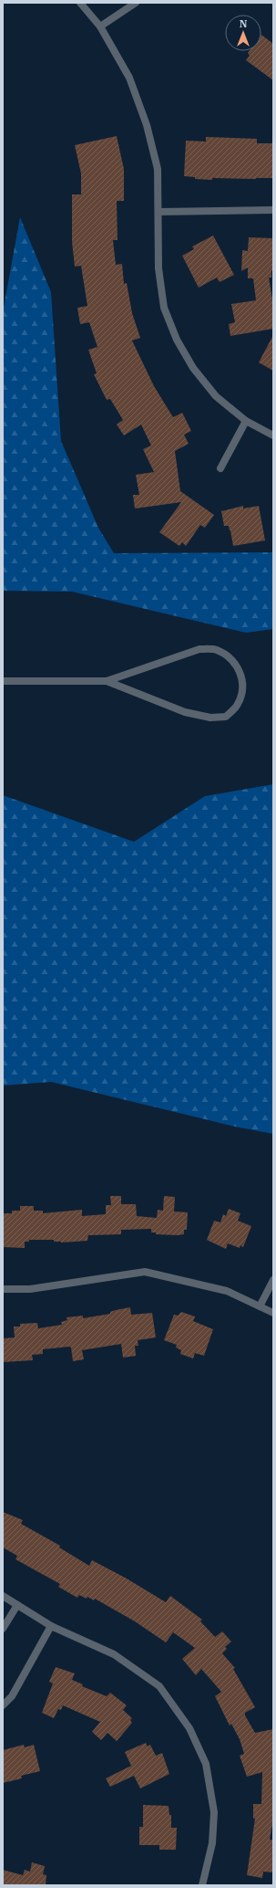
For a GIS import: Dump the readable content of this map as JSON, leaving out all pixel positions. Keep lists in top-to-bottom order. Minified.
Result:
{"north":"top"}
